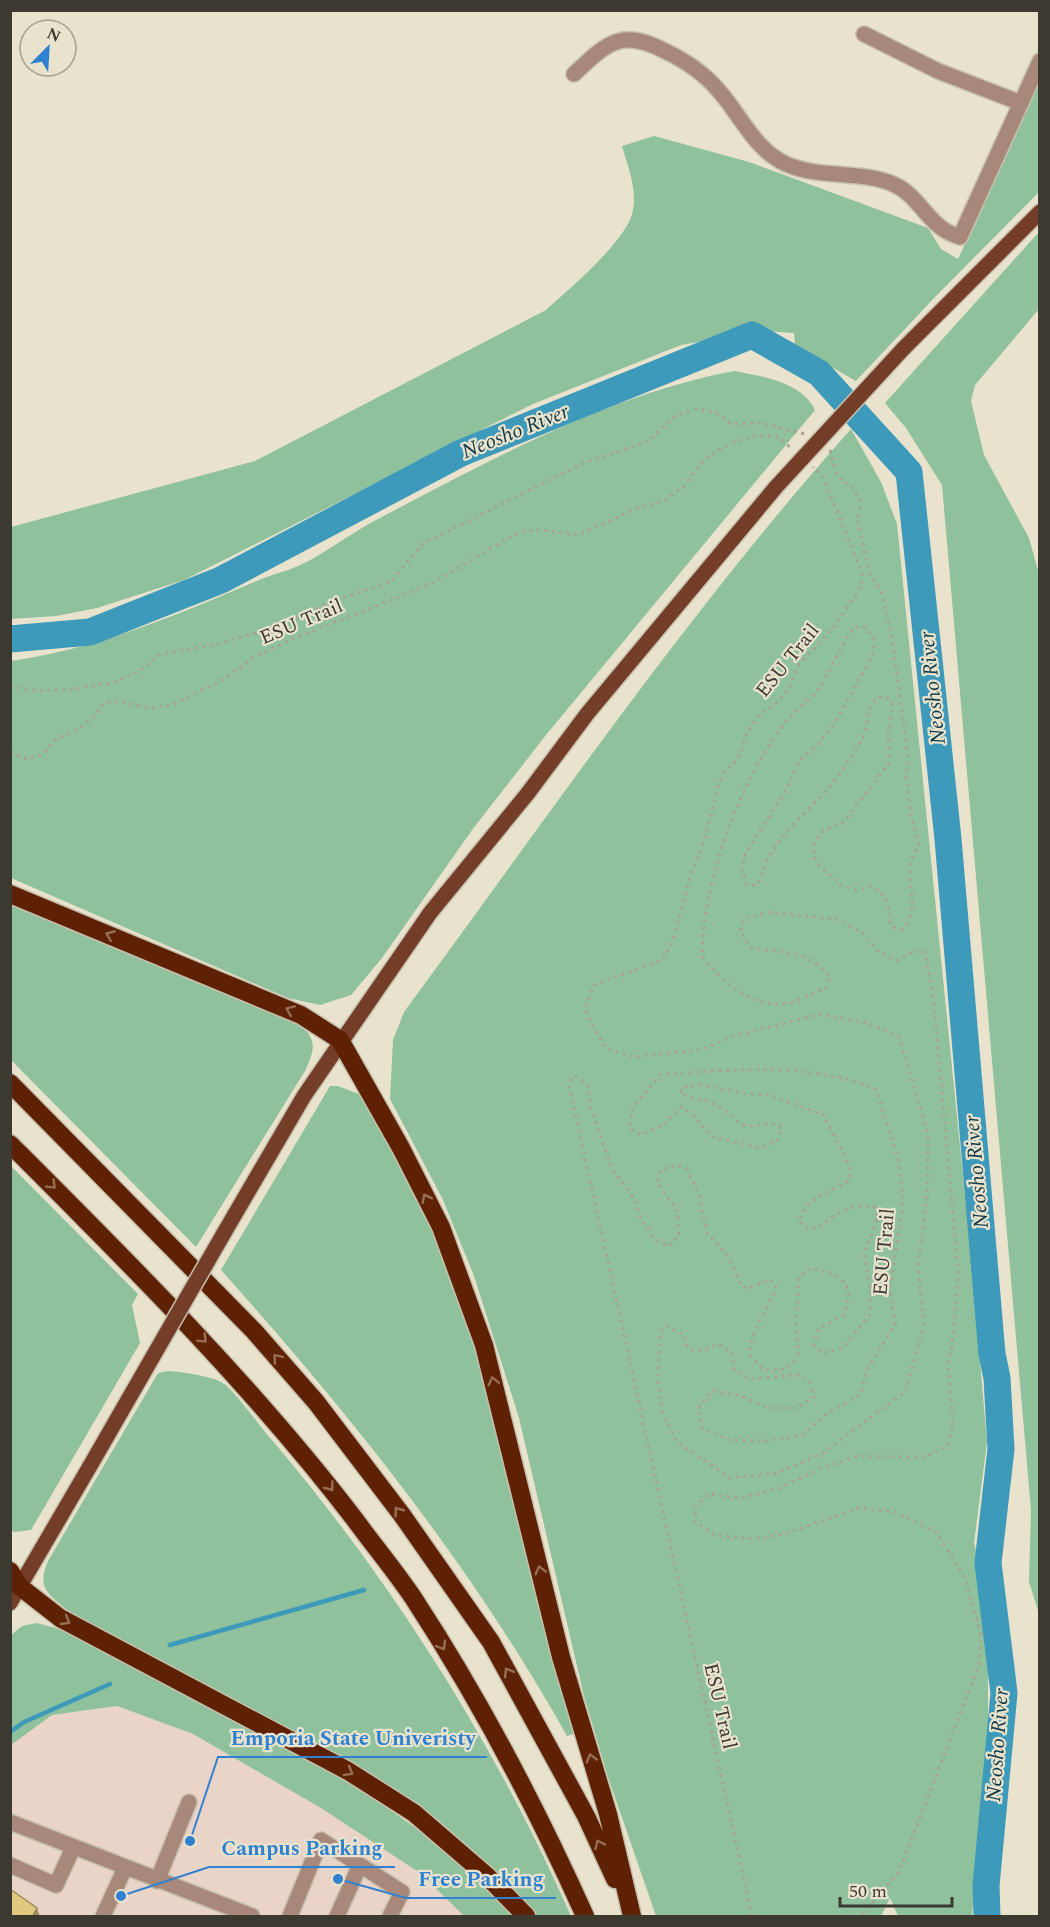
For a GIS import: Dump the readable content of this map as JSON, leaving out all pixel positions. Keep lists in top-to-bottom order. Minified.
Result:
{"streets":{"path":["ESU Trail"]},"water":["Neosho River"],"places":["Emporia State Univeristy","Free Parking","Campus Parking"],"scale_bar":"50 m","north":"top right"}
